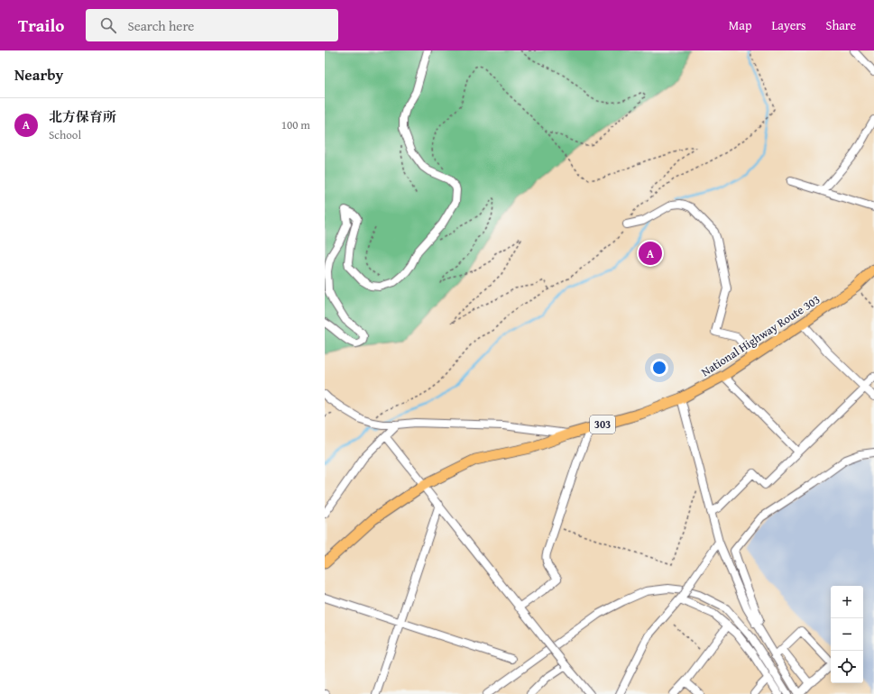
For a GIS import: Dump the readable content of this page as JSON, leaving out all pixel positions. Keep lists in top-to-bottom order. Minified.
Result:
{"streets":{"highway":["National Highway Route 303","303"]},"page":{"header":"Trailo","search":"Search here","nav":["Map","Layers","Share"],"heading":"Nearby","list":[{"mark":"A","name":"北方保育所","note":"School","value":"100 m"}],"pins":"A","map_buttons":["+","−"]}}
